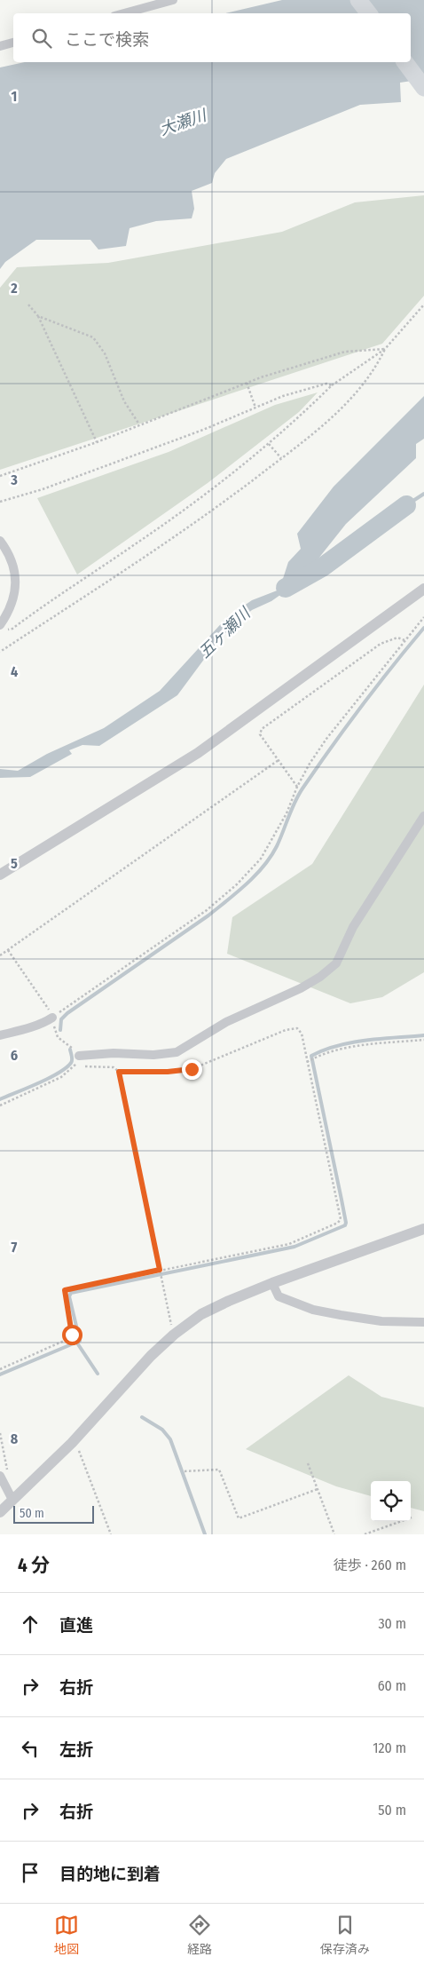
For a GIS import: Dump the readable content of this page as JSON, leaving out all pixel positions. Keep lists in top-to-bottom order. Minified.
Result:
{"water":["大瀬川","五ヶ瀬川"],"scale_bar":"50 m","page":{"search":"ここで検索","scale":"50 m","heading":["4 分","徒歩 · 260 m"],"list":[["直進","30 m"],["右折","60 m"],["左折","120 m"],["右折","50 m"],"目的地に到着"],"nav":["地図","経路","保存済み"]},"grid":{"rows":["1","2","3","4","5","6","7","8"]}}
